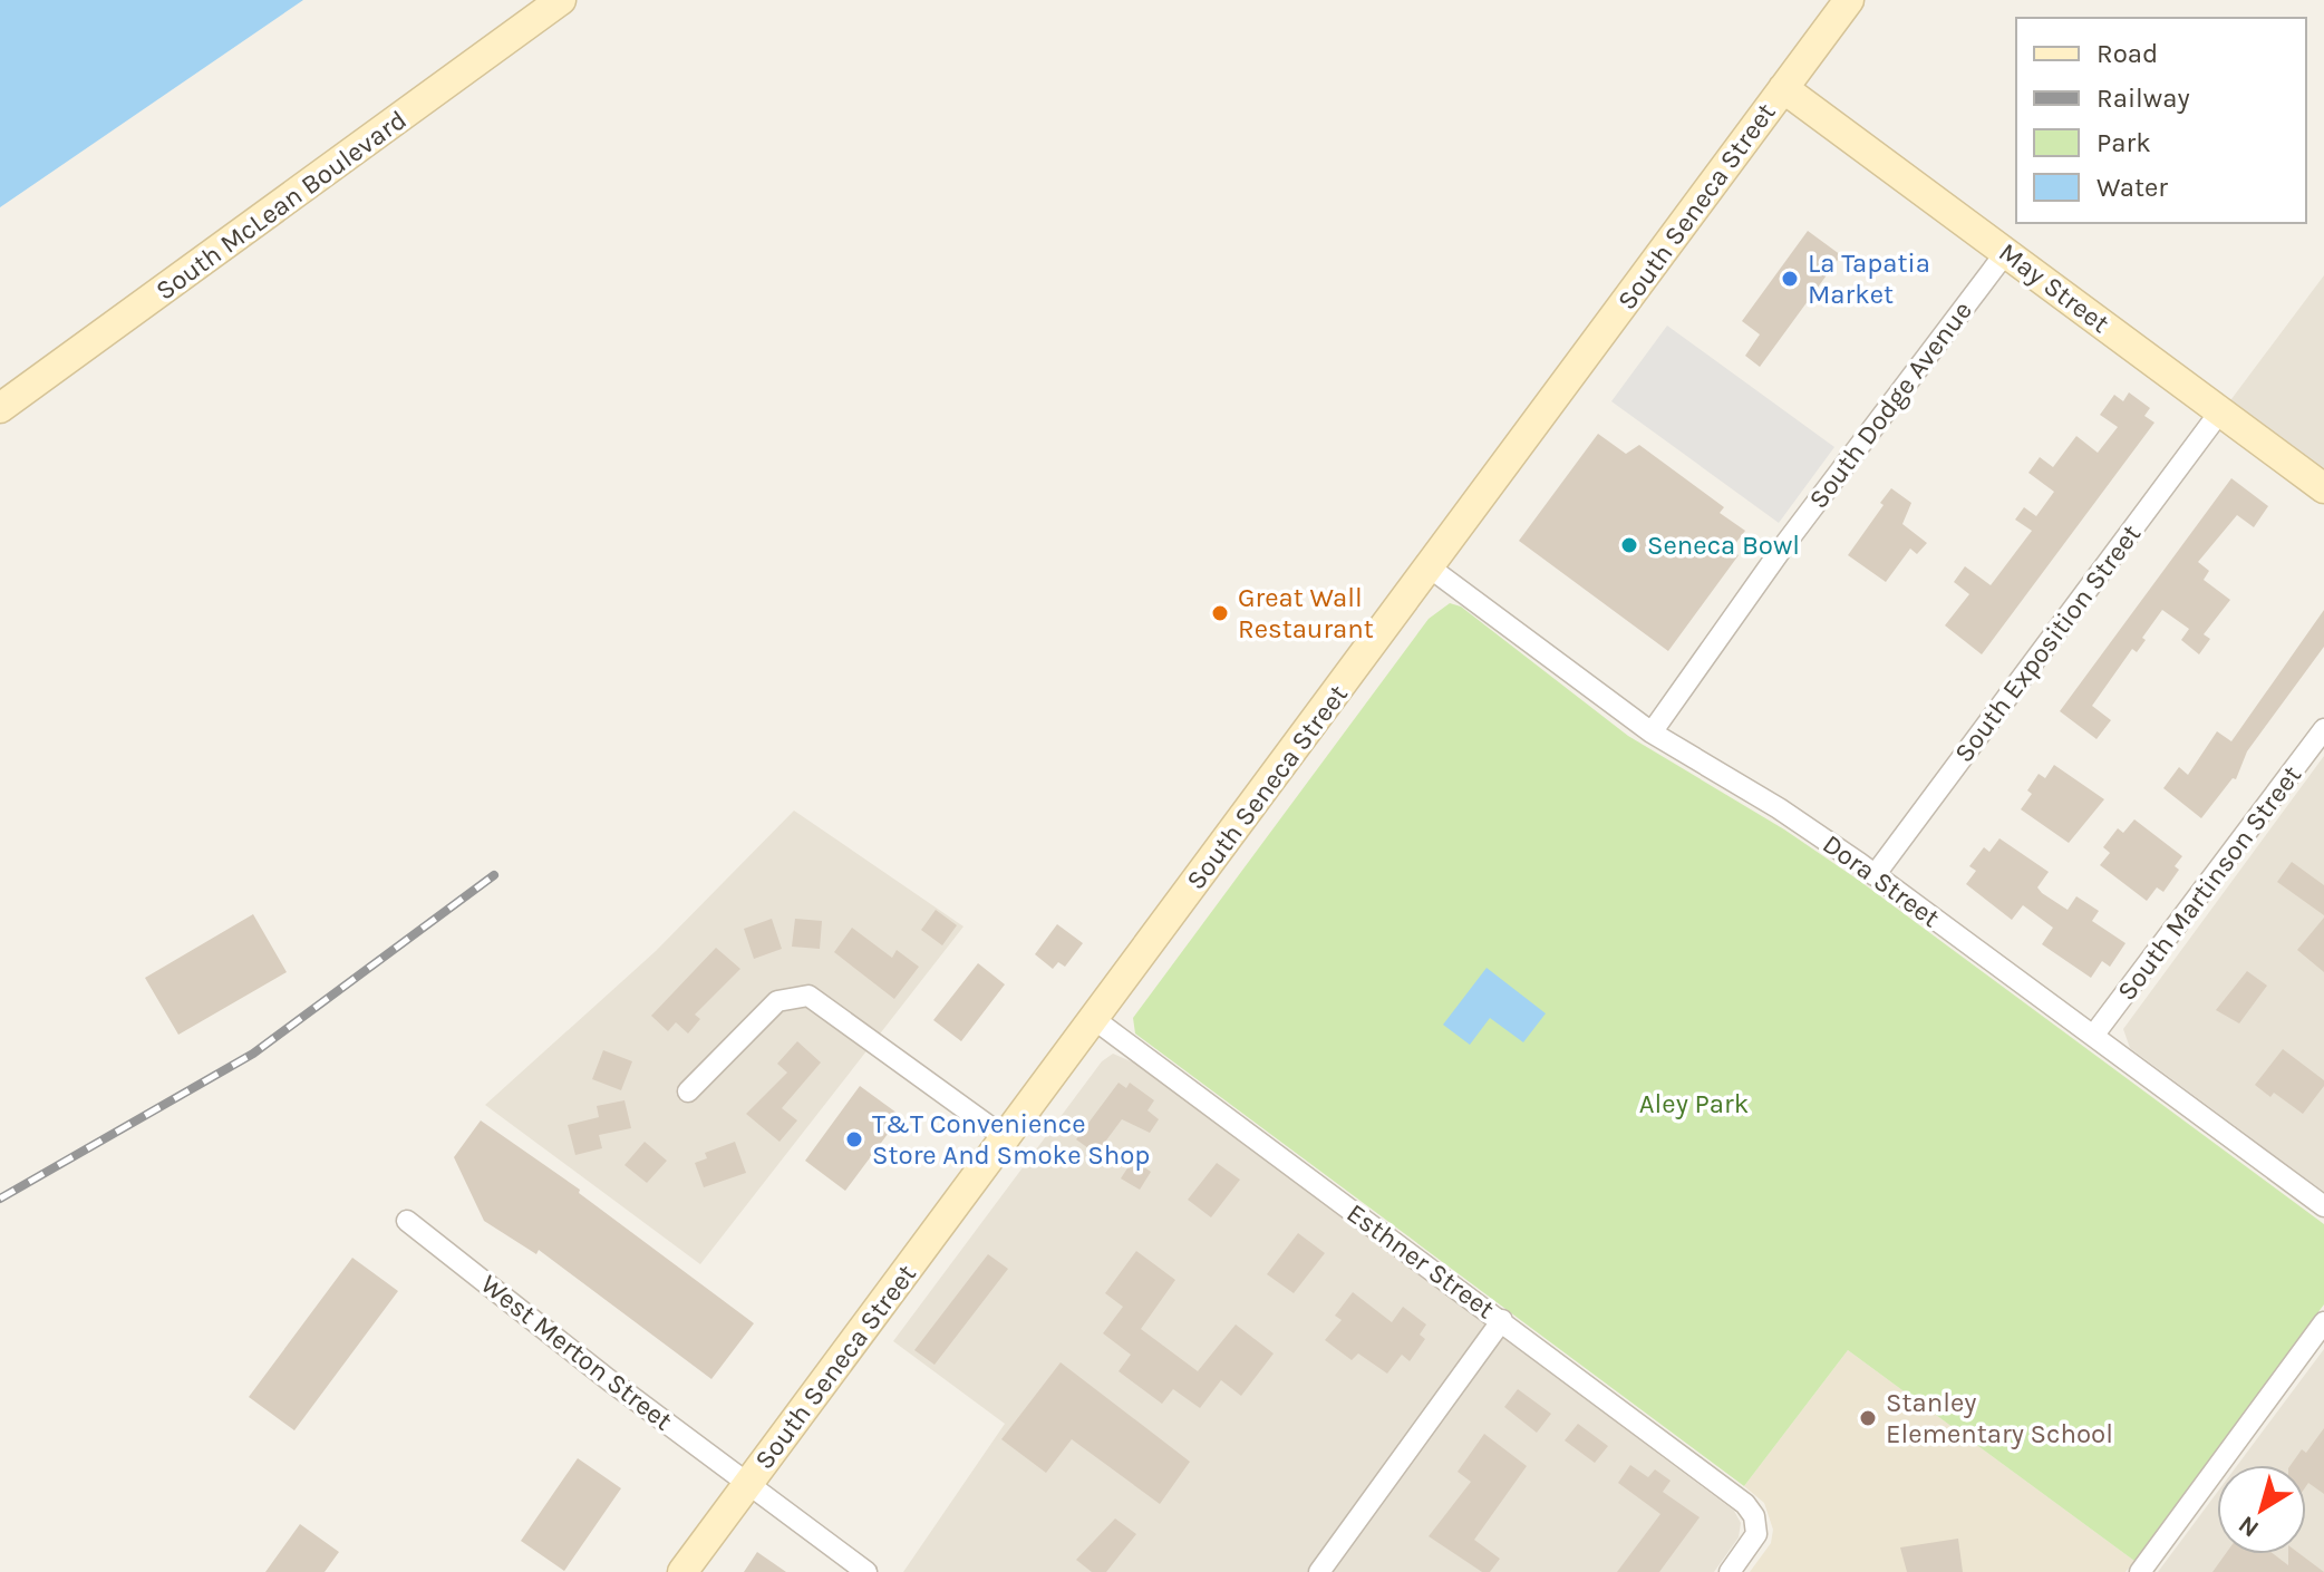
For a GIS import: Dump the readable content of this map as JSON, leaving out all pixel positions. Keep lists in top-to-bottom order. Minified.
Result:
{"streets":{"street":["South McLean Boulevard","South Seneca Street","May Street","South Dodge Avenue","South Exposition Street","Dora Street","South Martinson Street","Esthner Street","West Merton Street"]},"crossings":[["South Seneca Street","May Street"],["South Seneca Street","Dora Street"],["South Seneca Street","Esthner Street"],["South Seneca Street","West Merton Street"],["May Street","South Dodge Avenue"],["May Street","South Exposition Street"],["South Dodge Avenue","Dora Street"],["South Exposition Street","Dora Street"],["Dora Street","South Martinson Street"]],"parks":["Aley Park"],"places":["La Tapatia Market","Seneca Bowl","Great Wall Restaurant","T&T Convenience Store And Smoke Shop","Stanley Elementary School"],"legend":["Road","Railway","Park","Water"],"north":"bottom left"}
